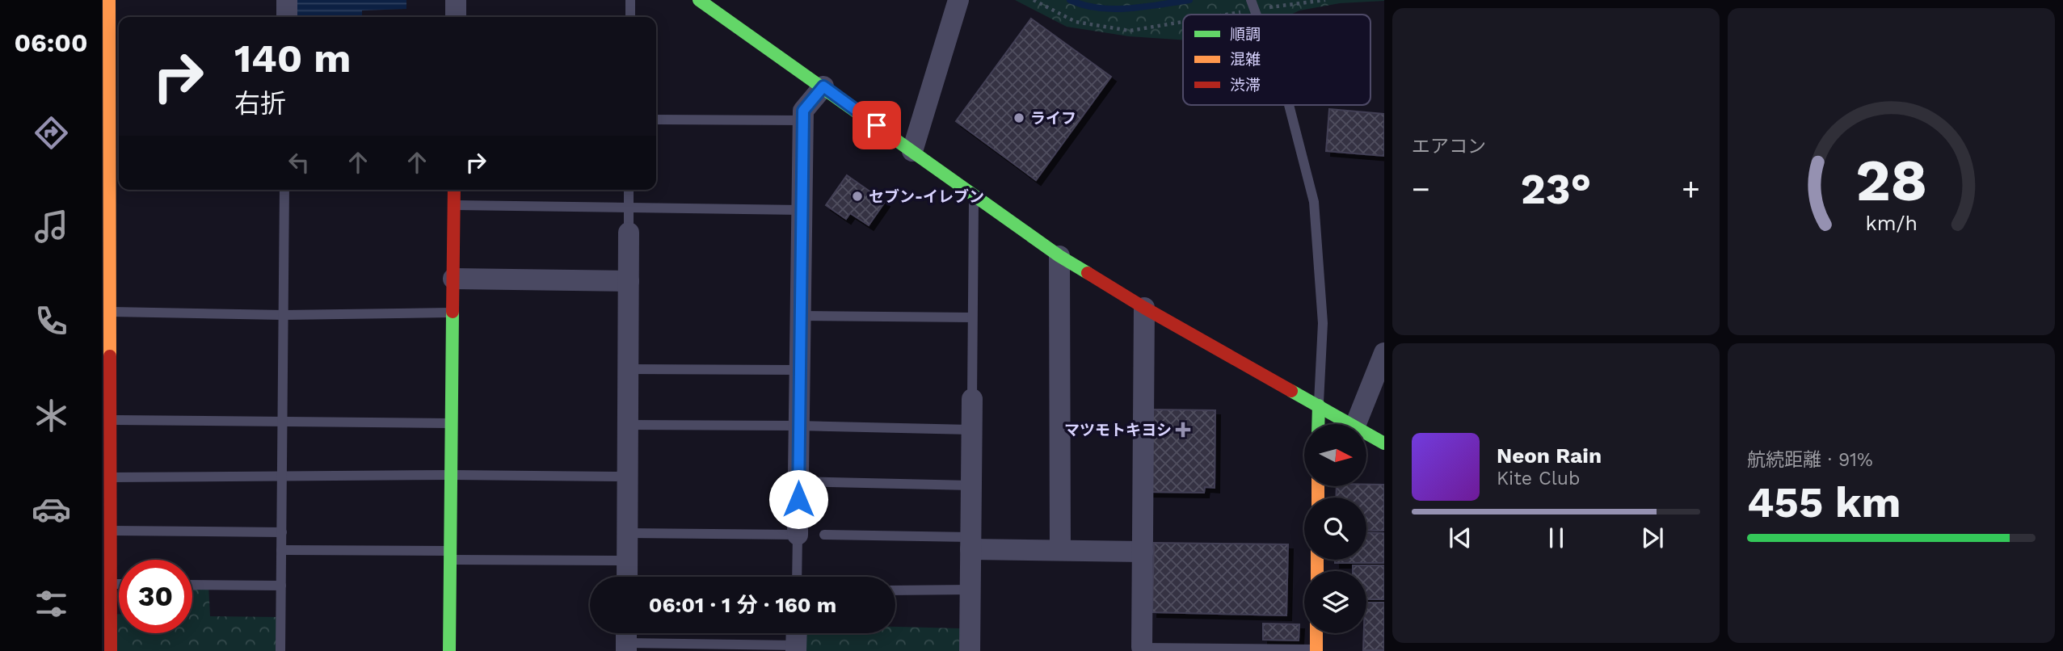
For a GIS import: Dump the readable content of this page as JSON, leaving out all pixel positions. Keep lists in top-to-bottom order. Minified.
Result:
{"places":{"other":["ライフ","セブン-イレブン"],"health":["マツモトキヨシ"]},"legend":["順調","混雑","渋滞"],"north":"right","page":{"tabs":"06:00","tile":["エアコン",["航続距離 · 91%","455 km"]],"turn":["140 m","右折"],"heat":["−","23°","+"],"song":["Neon Rain","Kite Club"],"limit":"30","trip":"06:01 · 1 分 · 160 m","gauge":["28","km/h"]}}
